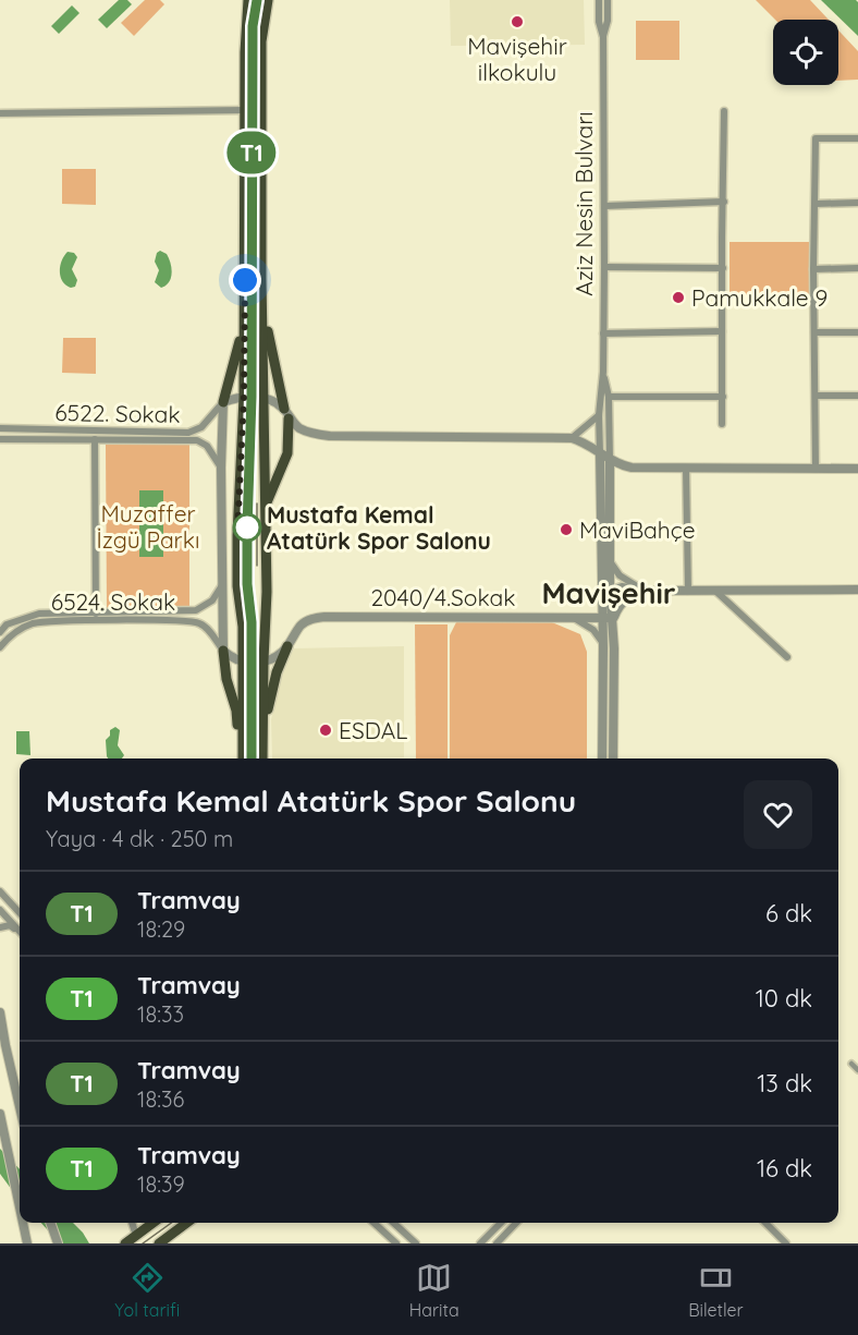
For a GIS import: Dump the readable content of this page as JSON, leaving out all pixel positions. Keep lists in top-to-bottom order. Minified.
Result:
{"streets":{"street":["Aziz Nesin Bulvarı","6522. Sokak","2040/4.Sokak","6524. Sokak"]},"crossings":[["Aziz Nesin Bulvarı","2040/4.Sokak"]],"districts":["Mavişehir"],"parks":["Muzaffer İzgü Parkı"],"places":["Mavişehir ilkokulu","Pamukkale 9","Mustafa Kemal Atatürk Spor Salonu","MaviBahçe","ESDAL"],"lines":["tram line T1"],"page":{"on_map":"T1","heading":["Mustafa Kemal Atatürk Spor Salonu","Yaya · 4 dk · 250 m"],"list":[{"mark":"T1","name":"Tramvay","note":"18:29","value":"6 dk"},{"mark":"T1","name":"Tramvay","note":"18:33","value":"10 dk"},{"mark":"T1","name":"Tramvay","note":"18:36","value":"13 dk"},{"mark":"T1","name":"Tramvay","note":"18:39","value":"16 dk"}],"tabs":["Yol tarifi","Harita","Biletler"]}}
